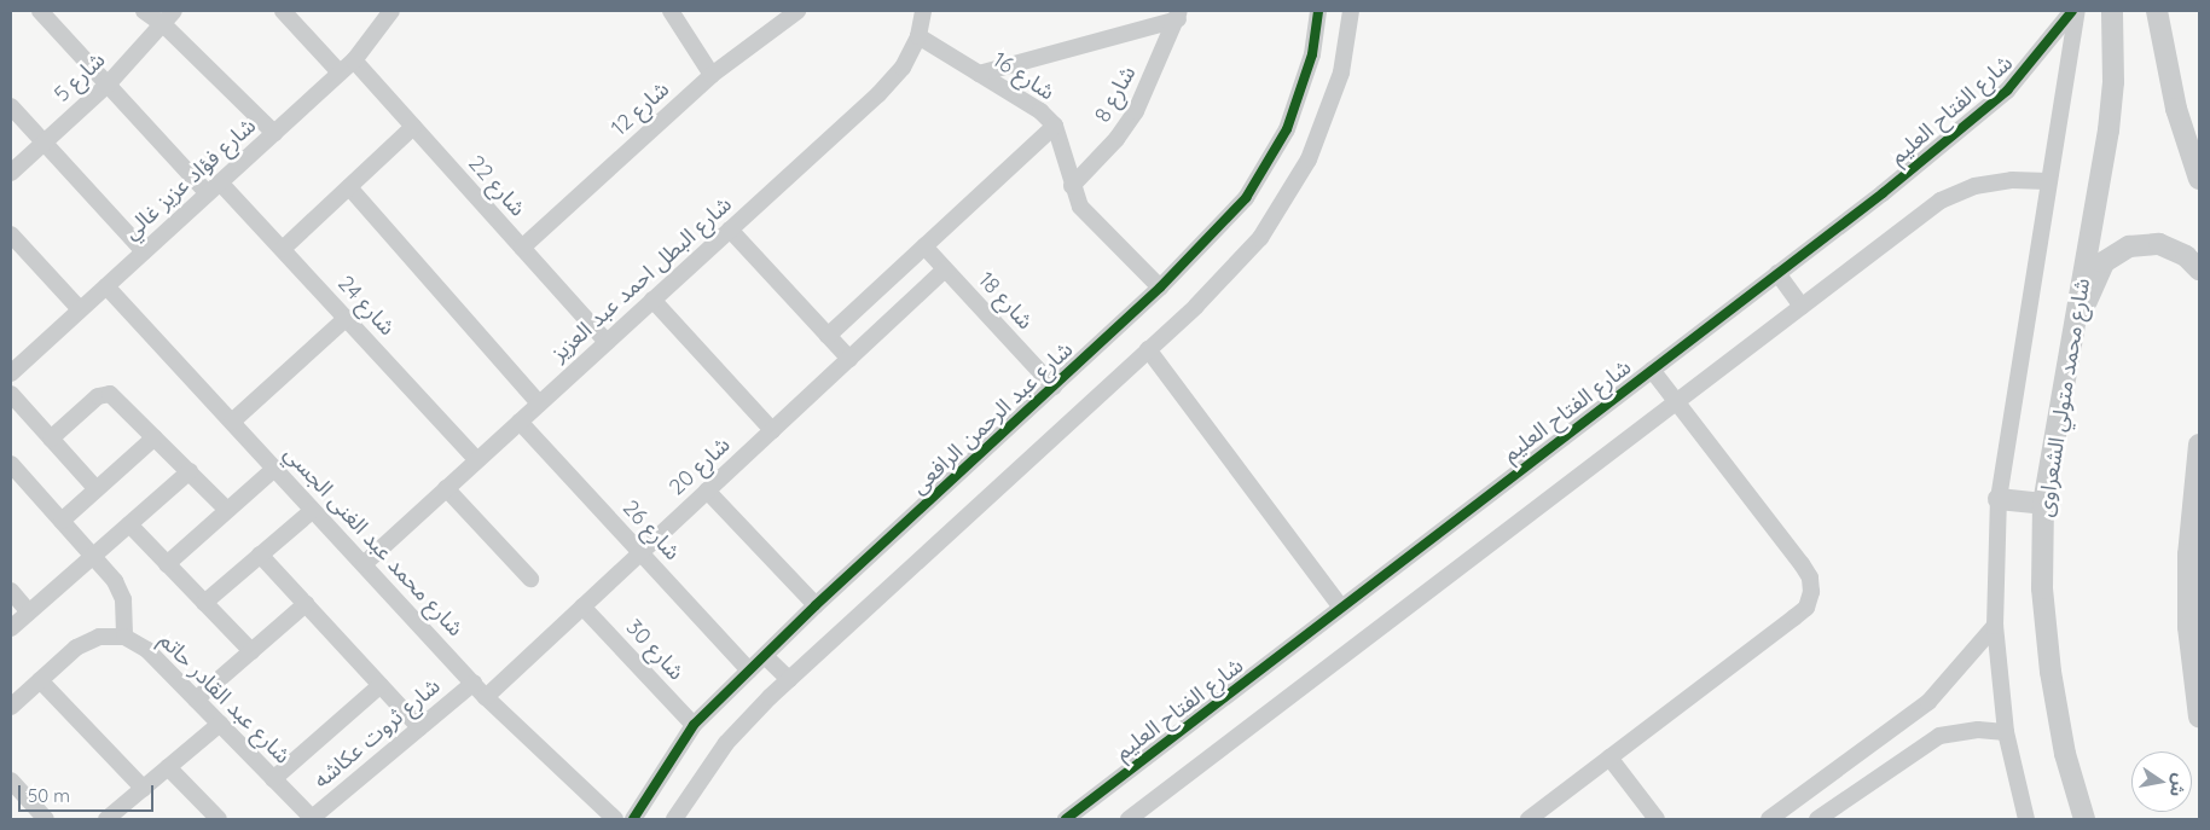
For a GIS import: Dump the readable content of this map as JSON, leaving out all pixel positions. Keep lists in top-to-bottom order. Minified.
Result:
{"streets":{"street":["شارع 16","شارع 5","شارع 8","شارع 12","شارع الفتاح العليم","شارع فؤاد عزيز غالي","شارع 22","شارع البطل احمد عبد العزيز","شارع 18","شارع 24","شارع محمد متولي الشعراوى","شارع عبد الرحمن الرافعى","شارع 20","شارع 26","شارع محمد عبد الغنى الجسي","شارع 30","شارع عبد القادر حاتم","شارع ثروت عكاشه"]},"crossings":[["شارع 16","شارع 8"],["شارع 16","شارع البطل احمد عبد العزيز"],["شارع 16","شارع عبد الرحمن الرافعى"],["شارع 5","شارع 24"],["شارع 12","شارع 22"],["شارع فؤاد عزيز غالي","شارع 22"],["شارع فؤاد عزيز غالي","شارع 24"],["شارع فؤاد عزيز غالي","شارع محمد عبد الغنى الجسي"],["شارع 22","شارع البطل احمد عبد العزيز"],["شارع البطل احمد عبد العزيز","شارع 24"],["شارع البطل احمد عبد العزيز","شارع 26"],["شارع البطل احمد عبد العزيز","شارع محمد عبد الغنى الجسي"],["شارع 18","شارع عبد الرحمن الرافعى"],["شارع 18","شارع 20"],["شارع عبد الرحمن الرافعى","شارع 26"],["شارع عبد الرحمن الرافعى","شارع 30"],["شارع 20","شارع 26"],["شارع 20","شارع محمد عبد الغنى الجسي"],["شارع 20","شارع 30"],["شارع محمد عبد الغنى الجسي","شارع ثروت عكاشه"],["شارع عبد القادر حاتم","شارع ثروت عكاشه"]],"scale_bar":"50 m","north":"right"}
